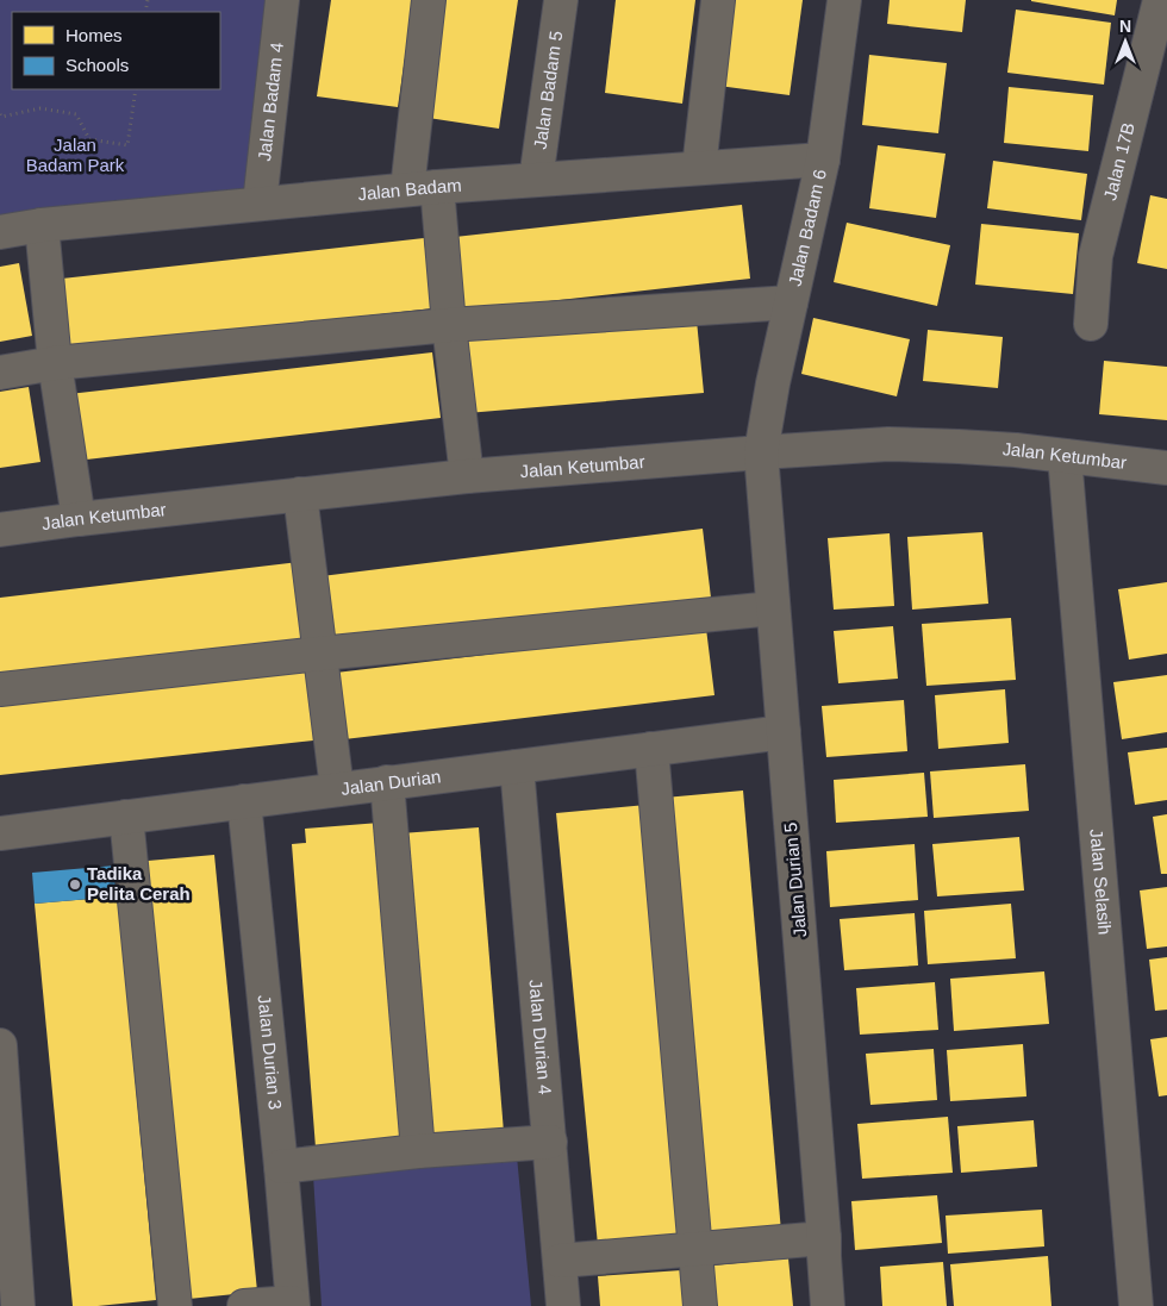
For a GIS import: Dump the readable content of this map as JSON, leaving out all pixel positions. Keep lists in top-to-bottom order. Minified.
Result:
{"streets":{"street":["Jalan Badam 5","Jalan Badam 4","Jalan 17B","Jalan Badam","Jalan Badam 6","Jalan Ketumbar","Jalan Durian","Jalan Durian 5","Jalan Selasih","Jalan Durian 4","Jalan Durian 3"]},"crossings":[["Jalan Badam 5","Jalan Badam"],["Jalan Badam 4","Jalan Badam"],["Jalan Badam","Jalan Badam 6"],["Jalan Badam 6","Jalan Ketumbar"],["Jalan Badam 6","Jalan Durian 5"],["Jalan Ketumbar","Jalan Durian 5"],["Jalan Ketumbar","Jalan Selasih"],["Jalan Durian","Jalan Durian 5"],["Jalan Durian","Jalan Durian 4"],["Jalan Durian","Jalan Durian 3"]],"parks":["Jalan Badam Park"],"places":["Tadika Pelita Cerah"],"legend":["Homes","Schools"],"north":"top"}
